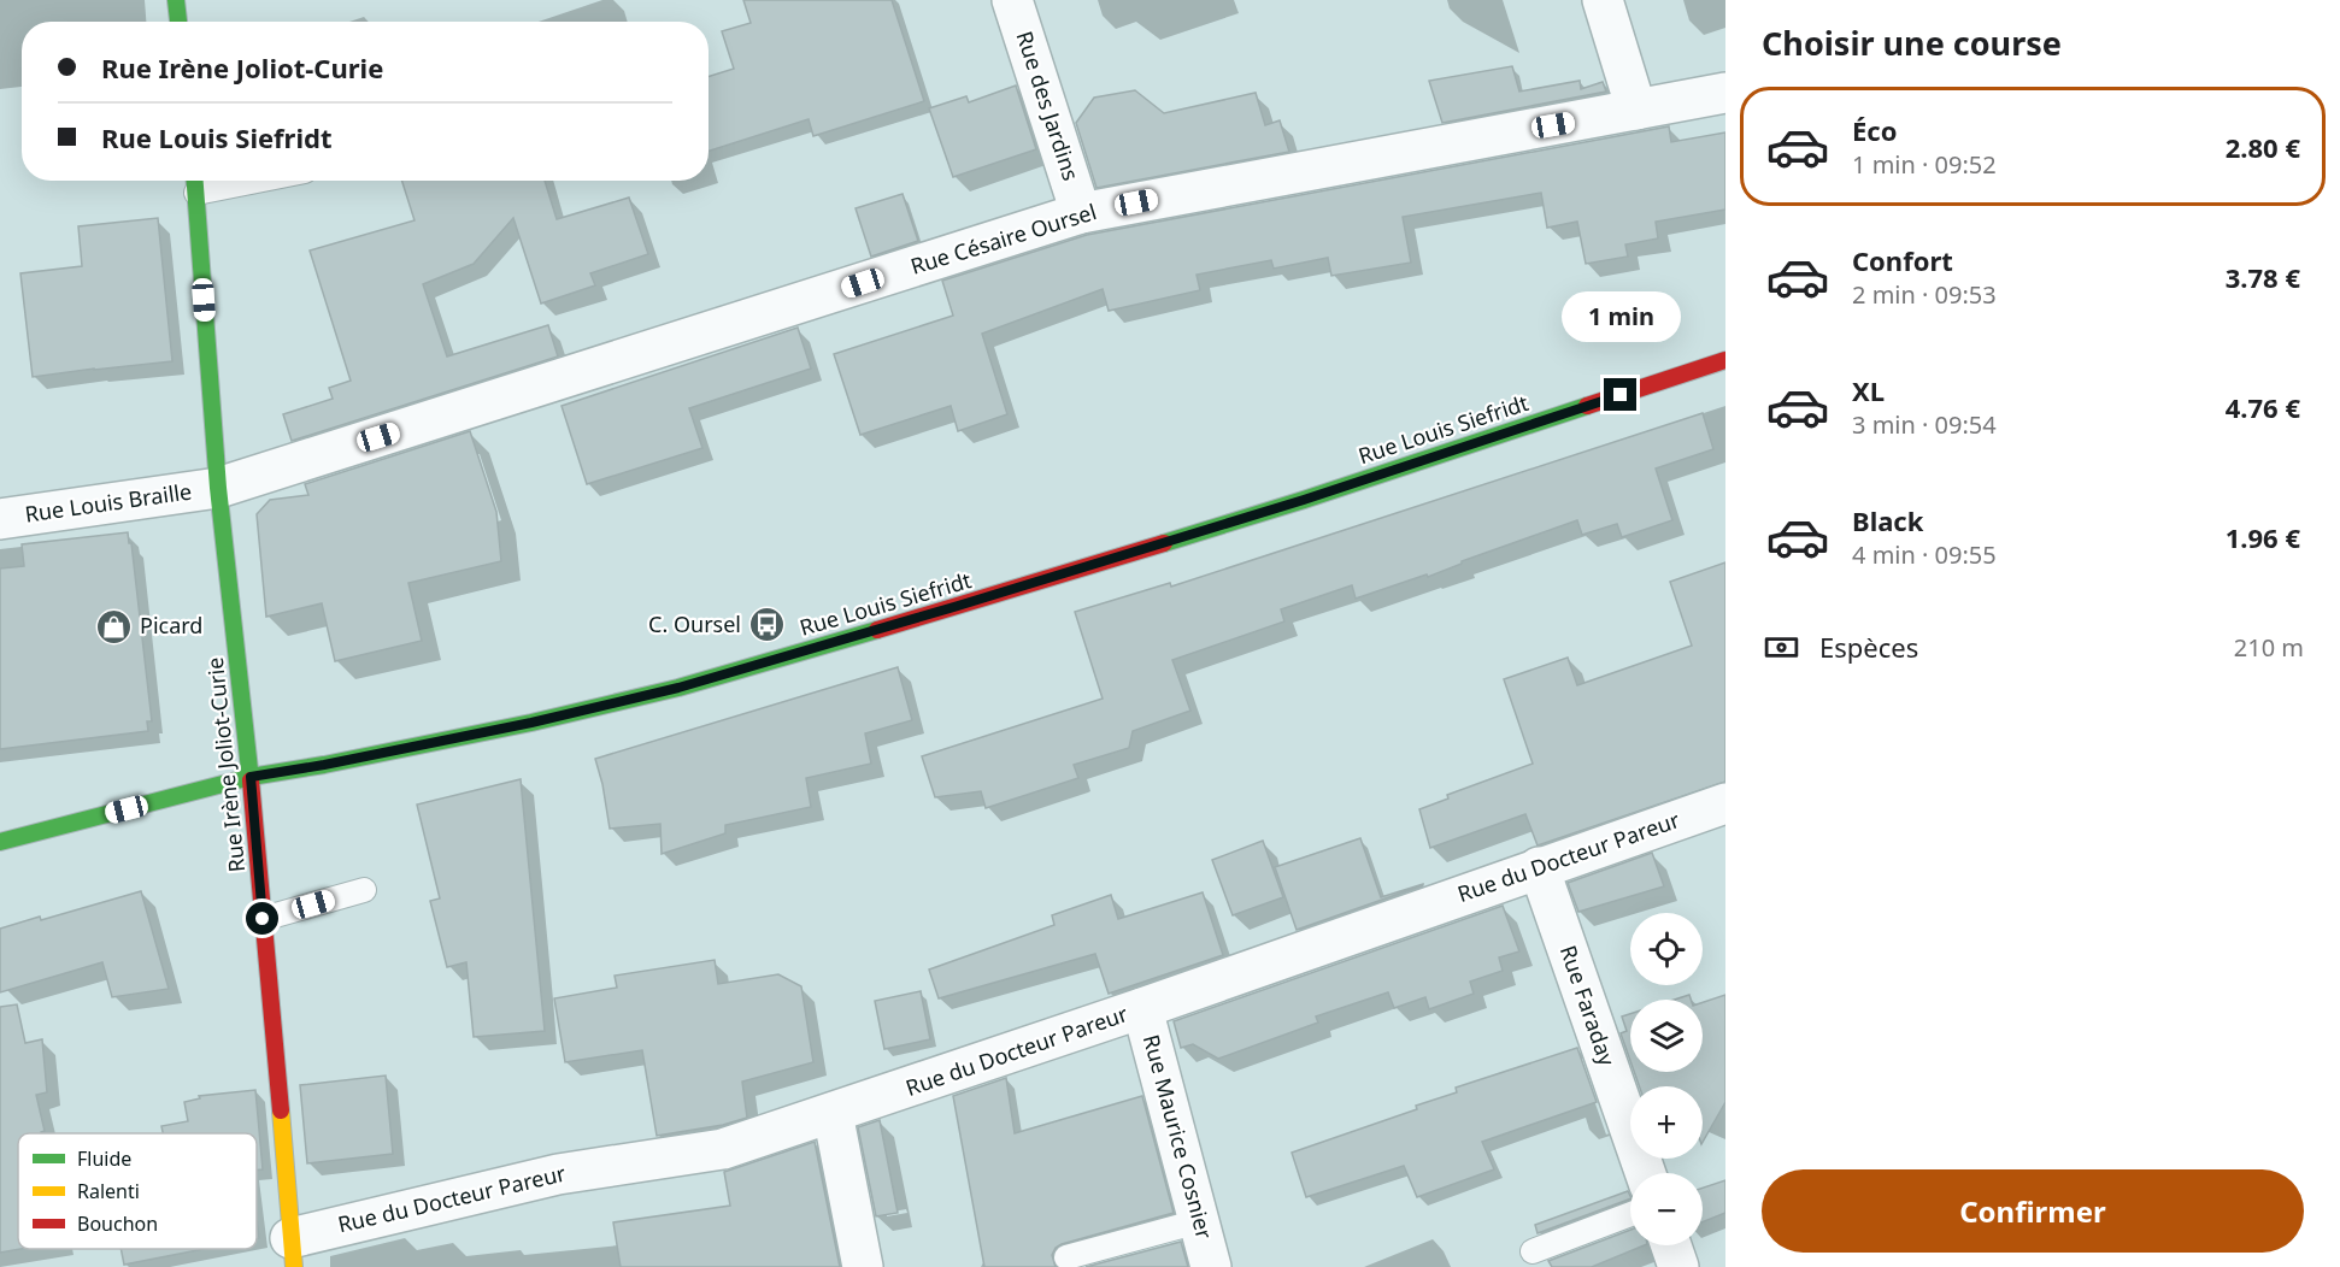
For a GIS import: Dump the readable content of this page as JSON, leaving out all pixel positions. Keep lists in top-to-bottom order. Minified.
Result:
{"streets":{"street":["Rue des Jardins","Rue Césaire Oursel","Rue Louis Siefridt","Rue Louis Braille","Rue Irène Joliot-Curie","Rue du Docteur Pareur","Rue Faraday","Rue Maurice Cosnier"]},"crossings":[["Rue des Jardins","Rue Césaire Oursel"],["Rue Césaire Oursel","Rue Louis Braille"],["Rue Césaire Oursel","Rue Irène Joliot-Curie"],["Rue Louis Siefridt","Rue Irène Joliot-Curie"],["Rue Louis Braille","Rue Irène Joliot-Curie"],["Rue Irène Joliot-Curie","Rue du Docteur Pareur"],["Rue du Docteur Pareur","Rue Faraday"],["Rue du Docteur Pareur","Rue Maurice Cosnier"]],"places":{"bus stop":["C. Oursel"],"shop":["Picard"]},"legend":["Fluide","Ralenti","Bouchon"],"page":{"heading":"Choisir une course","banner":["Rue Irène Joliot-Curie","Rue Louis Siefridt"],"list":[{"name":"Éco","note":"1 min · 09:52","value":"2.80 €"},{"name":"Confort","note":"2 min · 09:53","value":"3.78 €"},{"name":"XL","note":"3 min · 09:54","value":"4.76 €"},{"name":"Black","note":"4 min · 09:55","value":"1.96 €"}],"bubble":"1 min","pay":["Espèces","210 m"],"map_buttons":["+","−"],"buttons":"Confirmer"}}
